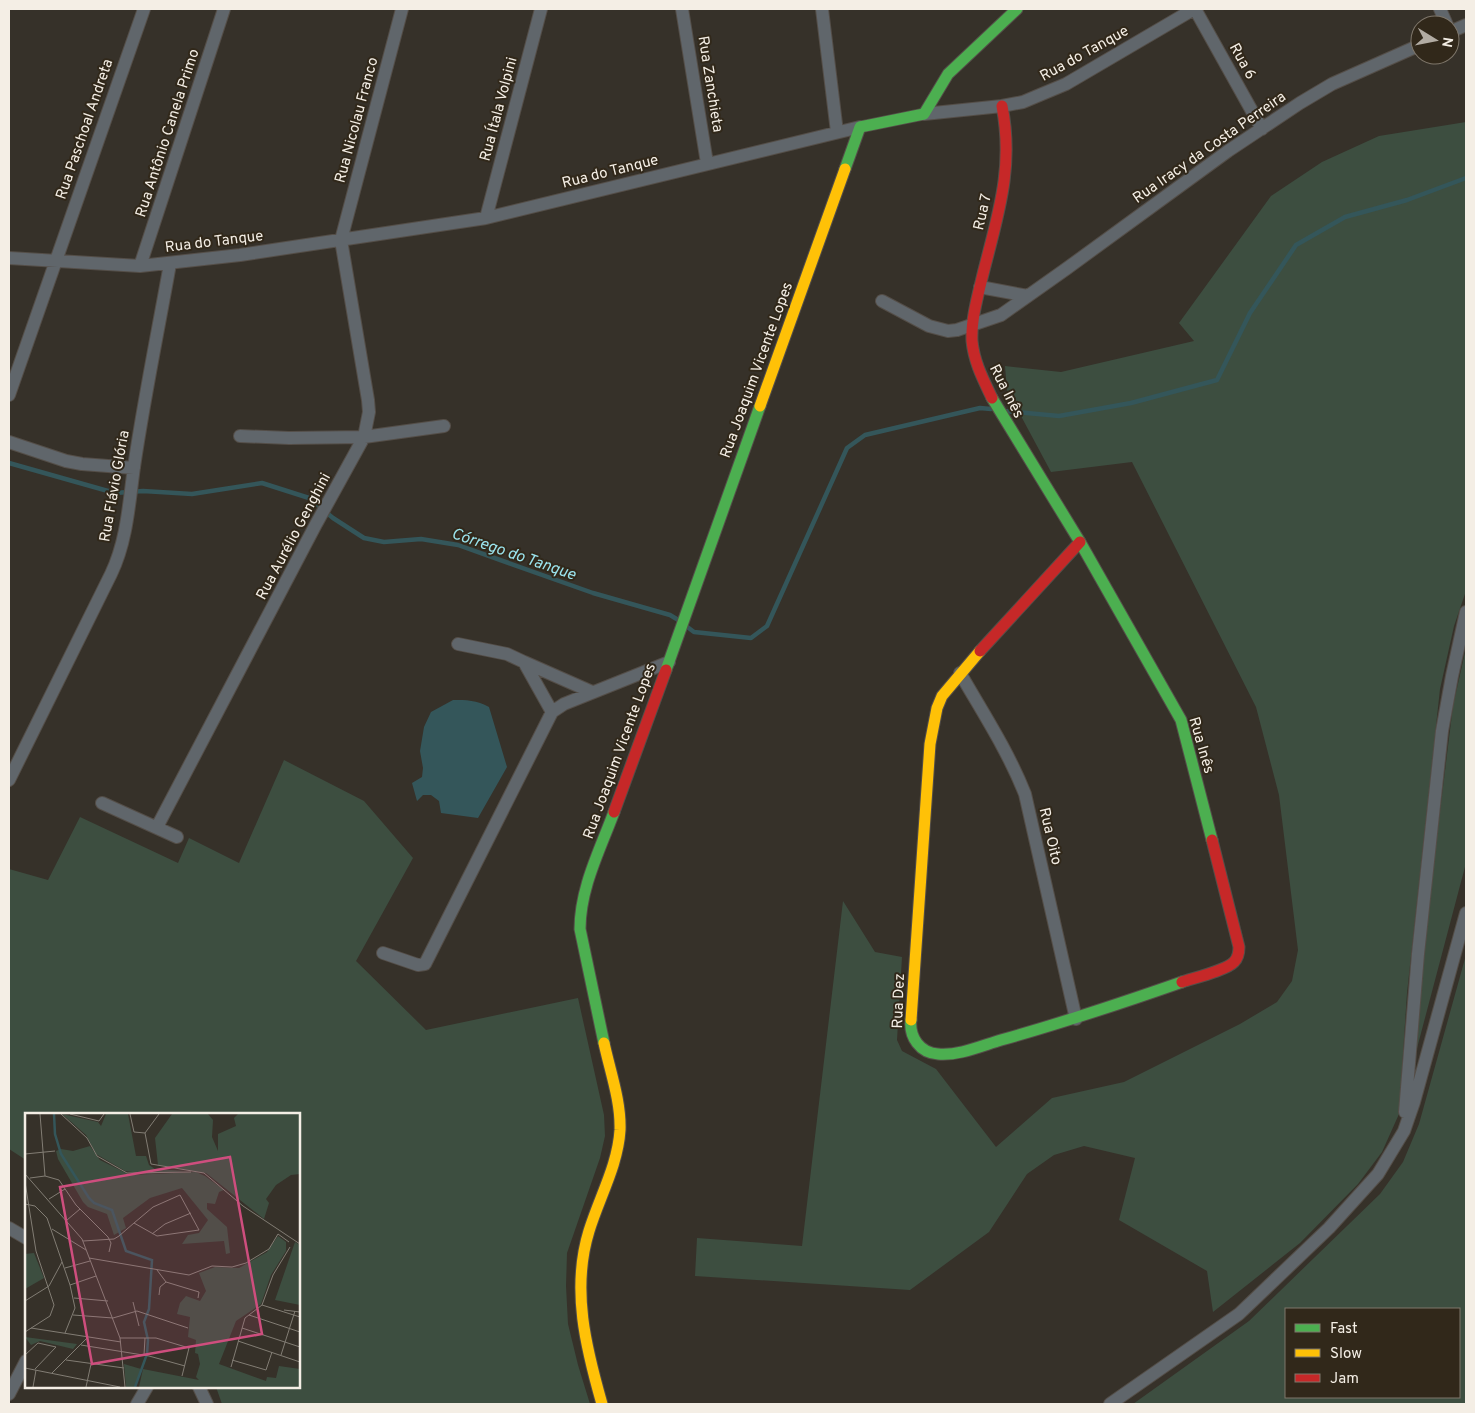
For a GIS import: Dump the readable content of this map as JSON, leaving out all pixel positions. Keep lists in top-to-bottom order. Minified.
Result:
{"streets":{"street":["Rua do Tanque","Rua 6","Rua Zanchieta","Rua Ítala Volpini","Rua Nicolau Franco","Rua Paschoal Andreta","Rua Antônio Canela Primo","Rua Iracy da Costa Perreira","Rua 7","Rua Joaquim Vicente Lopes","Rua Inês","Rua Flávio Glória","Rua Aurélio Genghini","Rua Oito","Rua Dez"]},"crossings":[["Rua do Tanque","Rua 6"],["Rua do Tanque","Rua Zanchieta"],["Rua do Tanque","Rua Ítala Volpini"],["Rua do Tanque","Rua Nicolau Franco"],["Rua do Tanque","Rua Paschoal Andreta"],["Rua do Tanque","Rua Antônio Canela Primo"],["Rua do Tanque","Rua 7"],["Rua do Tanque","Rua Joaquim Vicente Lopes"],["Rua do Tanque","Rua Flávio Glória"],["Rua do Tanque","Rua Aurélio Genghini"],["Rua 6","Rua Iracy da Costa Perreira"],["Rua Nicolau Franco","Rua Aurélio Genghini"],["Rua Iracy da Costa Perreira","Rua 7"],["Rua Iracy da Costa Perreira","Rua Inês"],["Rua 7","Rua Inês"],["Rua Inês","Rua Dez"],["Rua Oito","Rua Dez"]],"water":["Córrego do Tanque"],"legend":["Fast","Slow","Jam"],"north":"right"}
